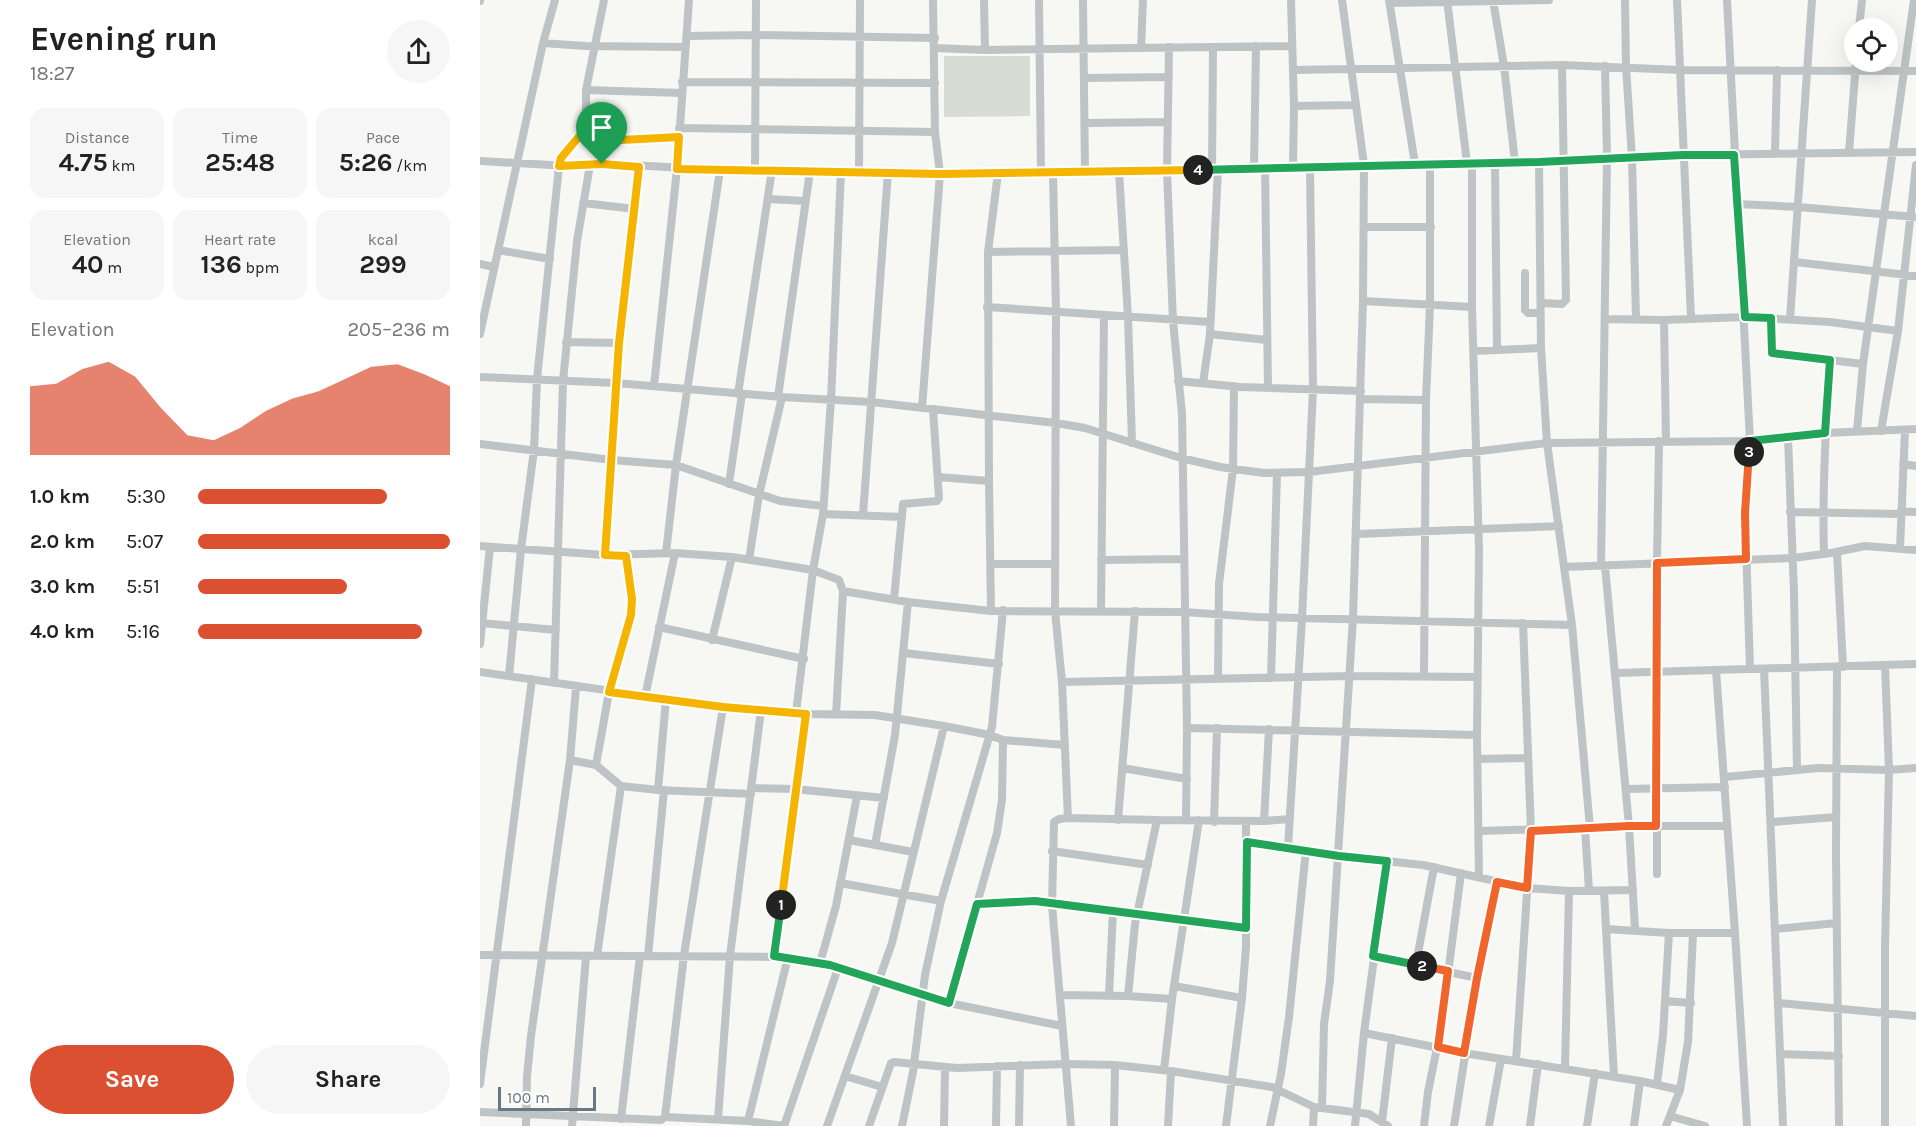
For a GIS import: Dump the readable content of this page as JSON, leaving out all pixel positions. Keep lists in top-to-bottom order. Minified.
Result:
{"scale_bar":"100 m","page":{"heading":["Evening run","18:27"],"stats":[["Distance","4.75 km"],["Time","25:48"],["Pace","5:26 /km"],["Elevation","40 m"],["Heart rate","136 bpm"],["kcal","299"]],"pins":["4","3","1","2"],"chart":["Elevation","205–236 m"],"list":[{"name":"1.0 km","note":"5:30"},{"name":"2.0 km","note":"5:07"},{"name":"3.0 km","note":"5:51"},{"name":"4.0 km","note":"5:16"}],"buttons":["Save","Share"],"scale":"100 m"}}
